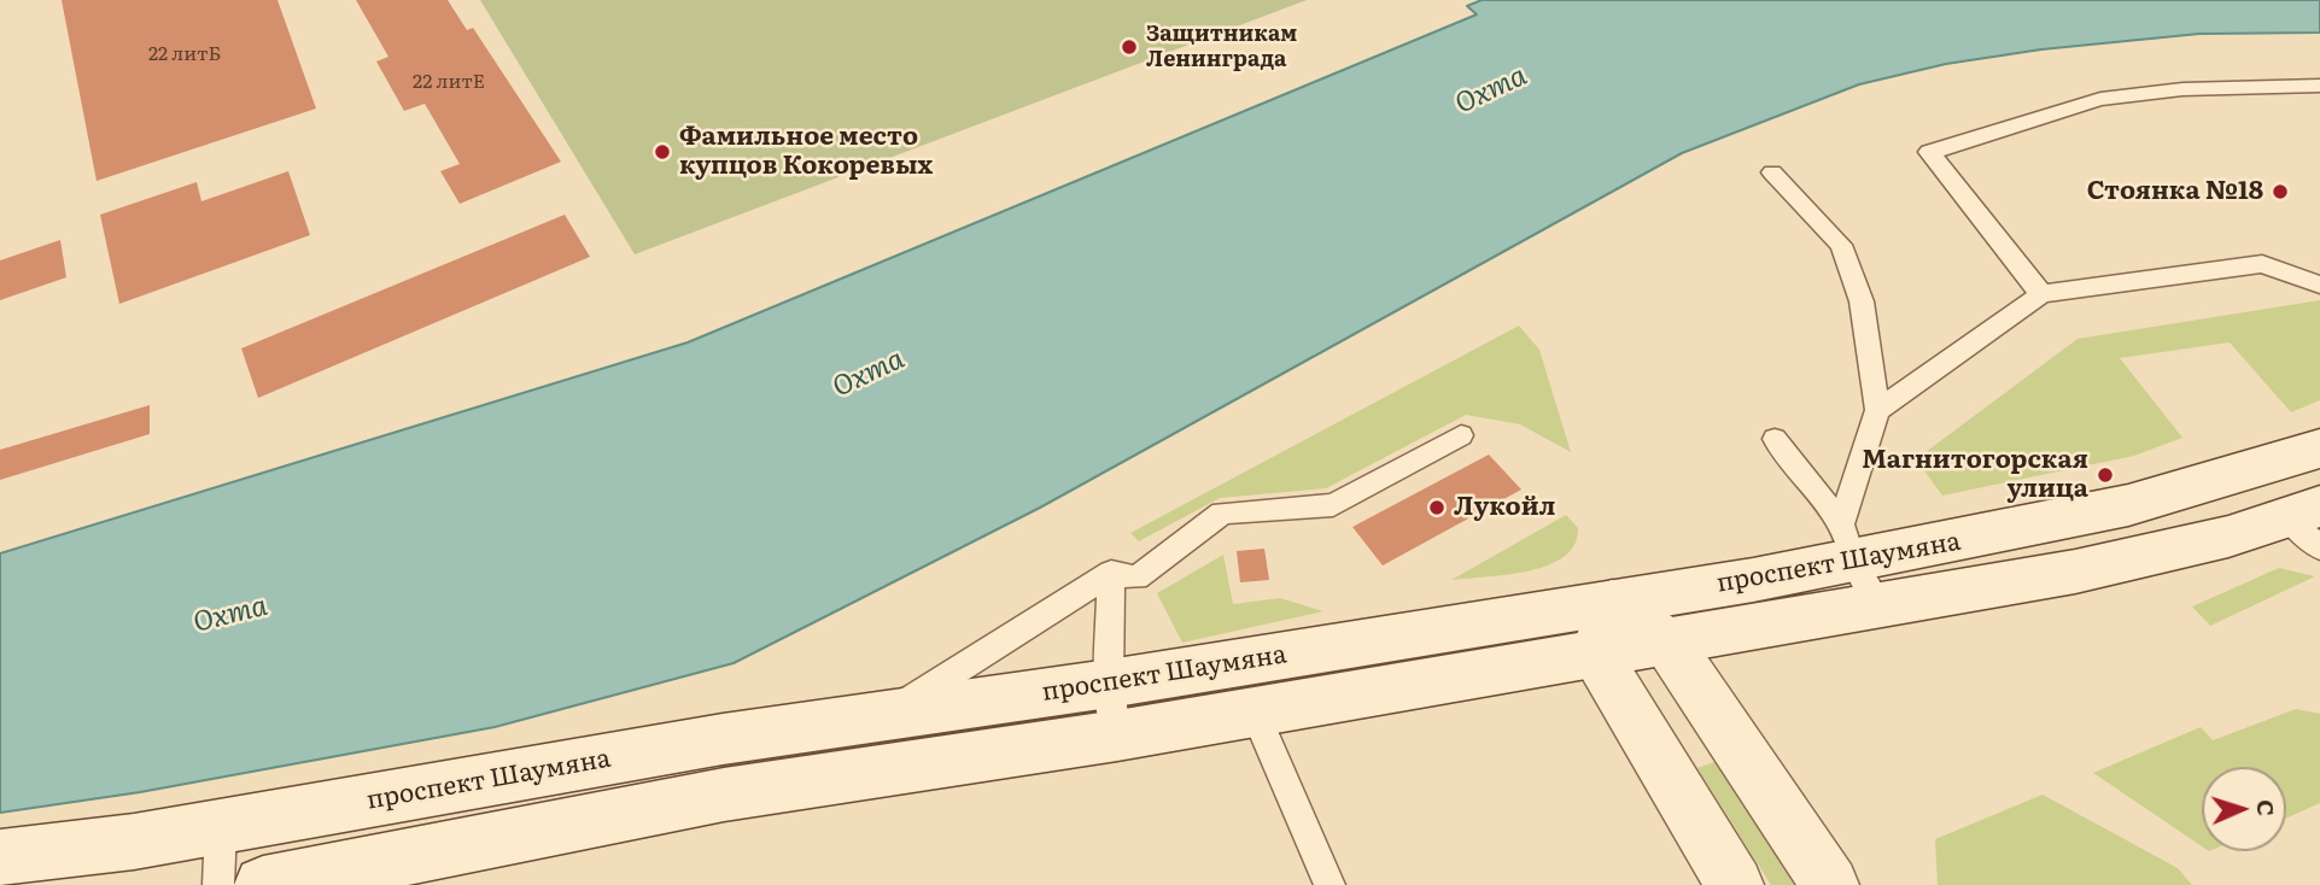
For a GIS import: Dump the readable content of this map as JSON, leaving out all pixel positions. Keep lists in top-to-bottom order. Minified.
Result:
{"streets":{"street":["проспект Шаумяна"]},"water":["Охта"],"places":["Защитникам Ленинграда","Фамильное место купцов Кокоревых","Стоянка №18","Магнитогорская улица","Лукойл"],"house_numbers":["22 литБ","22 литЕ"],"north":"right"}
